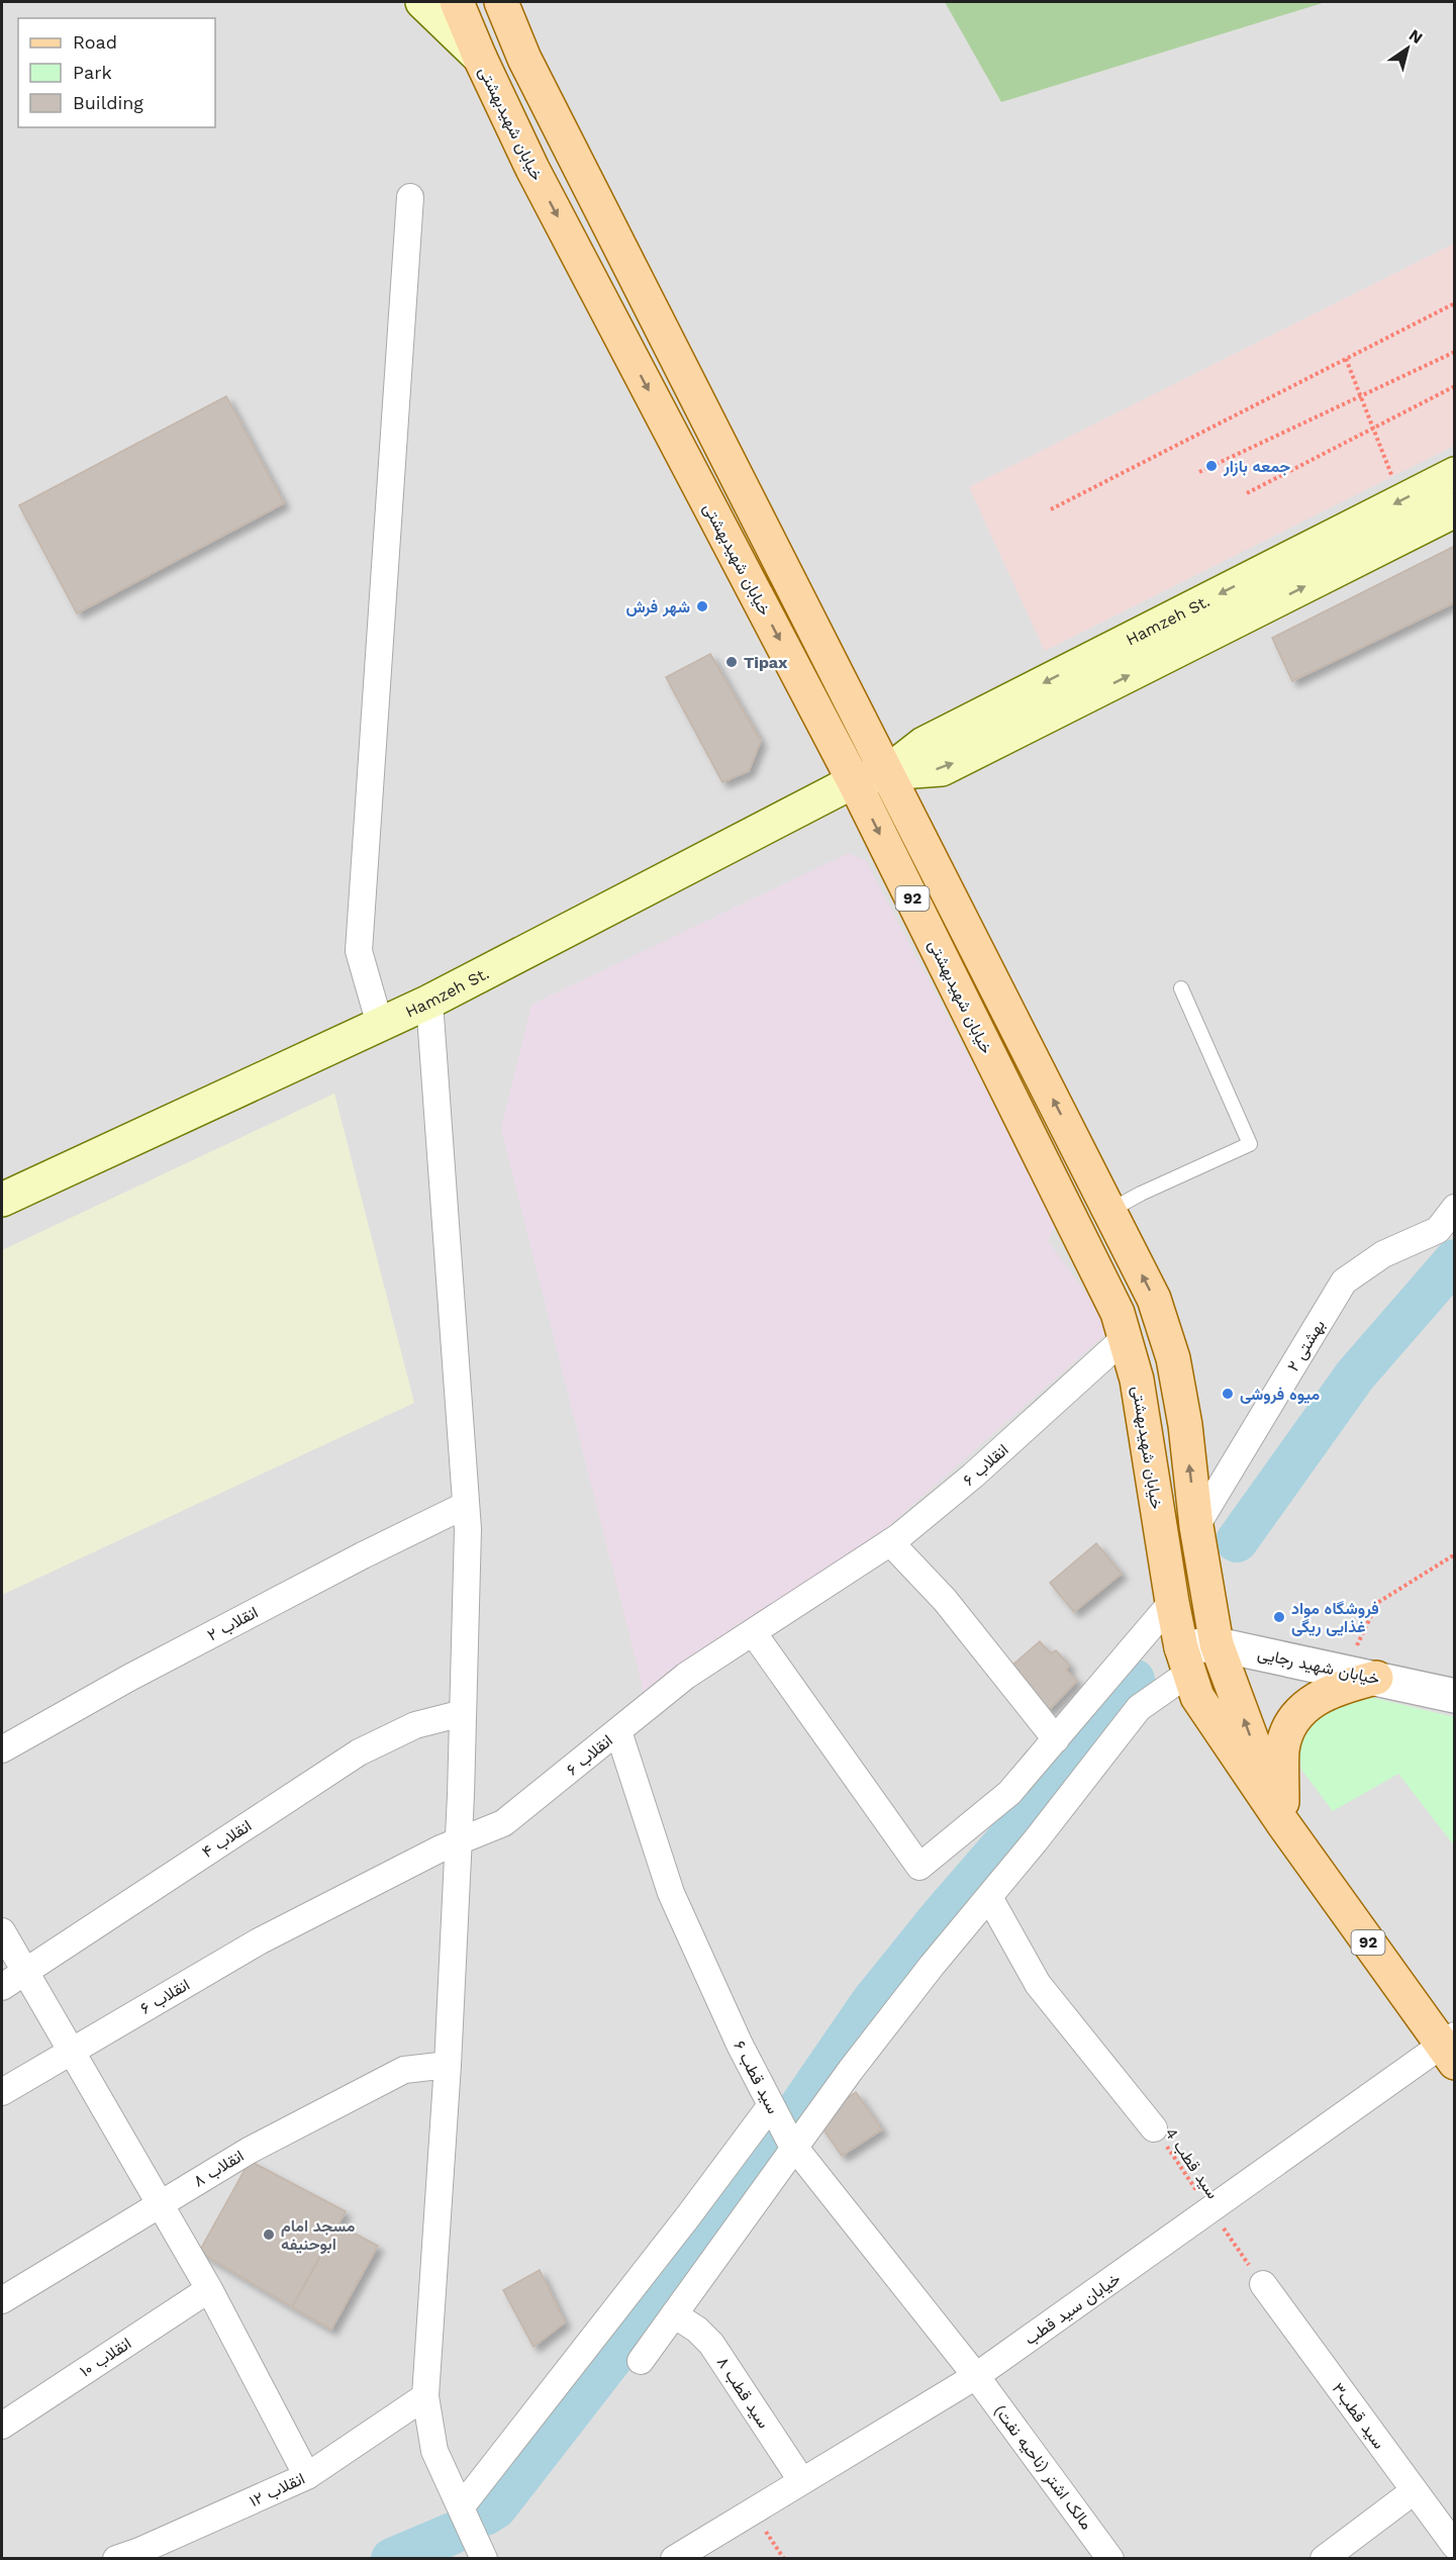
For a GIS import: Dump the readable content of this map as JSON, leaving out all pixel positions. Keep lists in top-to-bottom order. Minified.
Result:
{"streets":{"main road":["خیابان شهیدبهشتی","Hamzeh St.","92"],"street":["بهشتی ۲","انقلاب ۶","انقلاب ۲","خیابان شهید رجایی","انقلاب ۴","سید قطب ۶","انقلاب ۸","خیابان سید قطب","انقلاب ۱۰","سید قطب ۸","سید قطب۳","مالک اشتر (ناحیه نفت)","انقلاب ۱۲"],"path":["سید قطب 4"]},"crossings":[["خیابان شهیدبهشتی","Hamzeh St."],["خیابان شهیدبهشتی","بهشتی ۲"],["خیابان شهیدبهشتی","انقلاب ۶"],["خیابان شهیدبهشتی","خیابان شهید رجایی"],["خیابان شهیدبهشتی","خیابان سید قطب"],["انقلاب ۶","سید قطب ۶"],["سید قطب ۶","خیابان سید قطب"],["سید قطب ۶","مالک اشتر (ناحیه نفت)"],["سید قطب 4","خیابان سید قطب"],["سید قطب 4","سید قطب۳"],["خیابان سید قطب","سید قطب ۸"],["خیابان سید قطب","مالک اشتر (ناحیه نفت)"]],"places":["جمعه بازار","شهر فرش","Tipax","میوه فروشی","فروشگاه مواد غذایی ریگی","مسجد امام ابوحنیفه"],"legend":["Road","Park","Building"],"north":"top right"}
